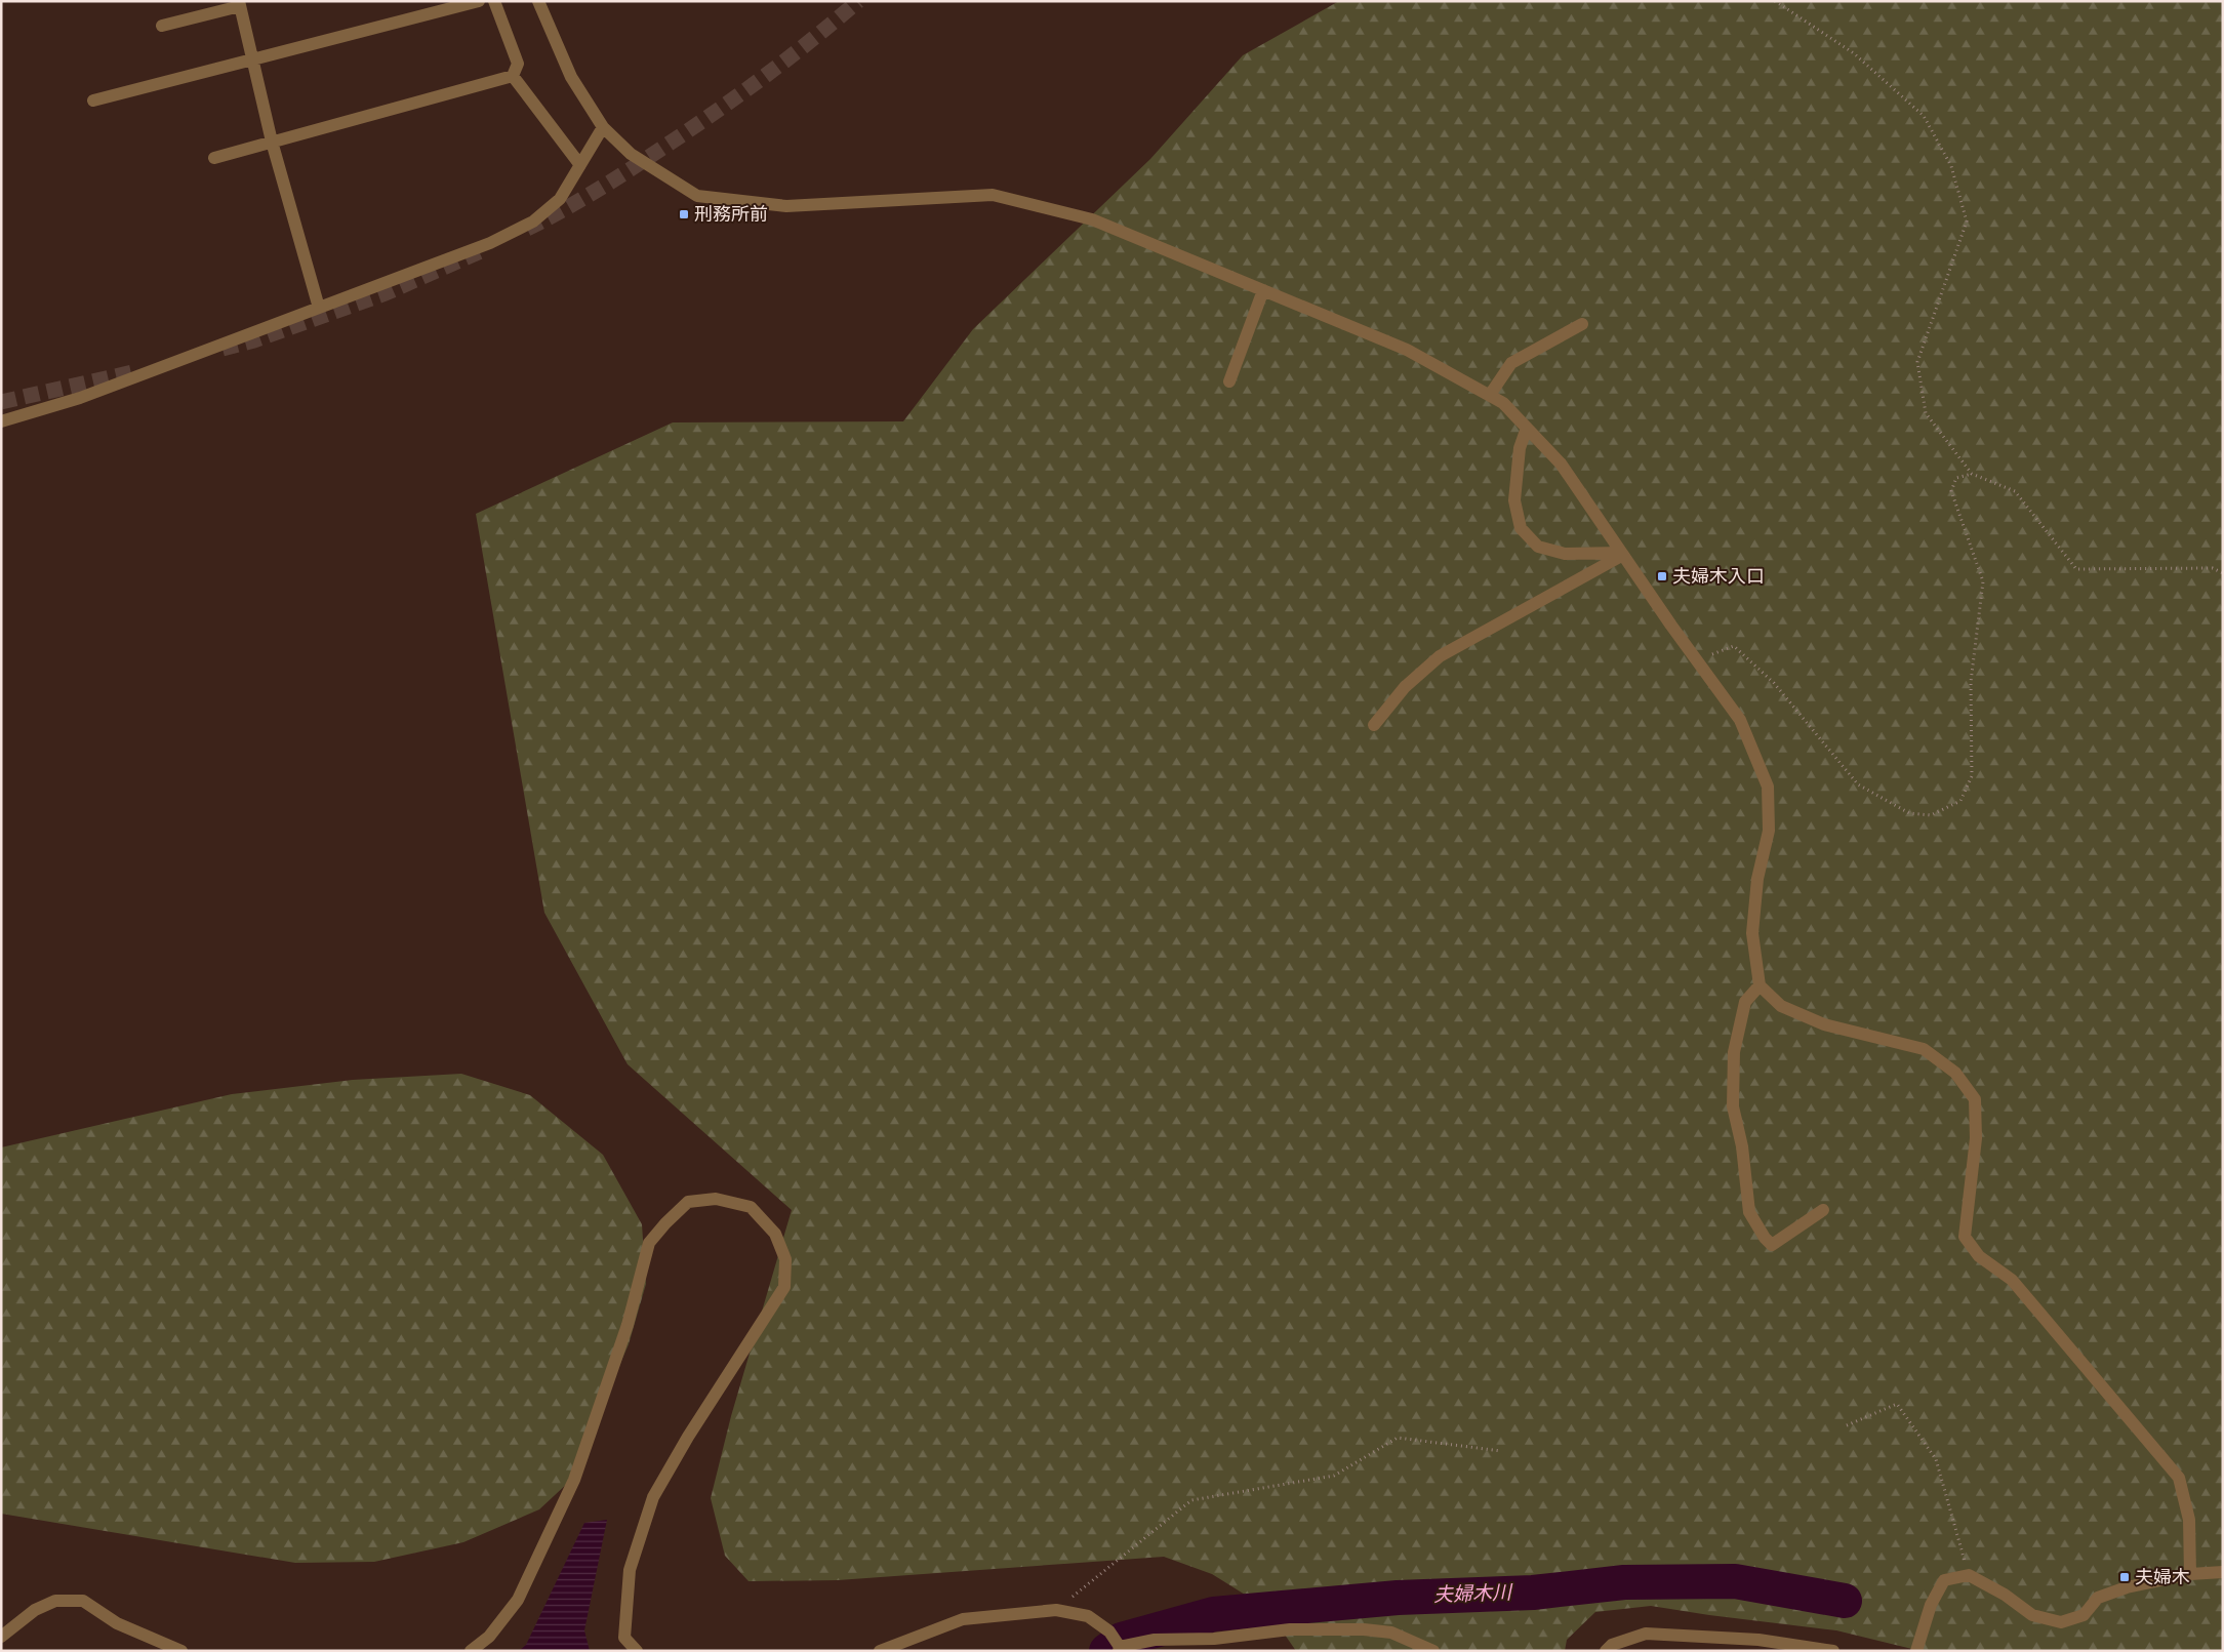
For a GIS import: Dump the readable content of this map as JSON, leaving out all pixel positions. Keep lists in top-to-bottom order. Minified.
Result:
{"water":["夫婦木川"],"places":{"transit":["刑務所前","夫婦木入口","夫婦木"]}}
